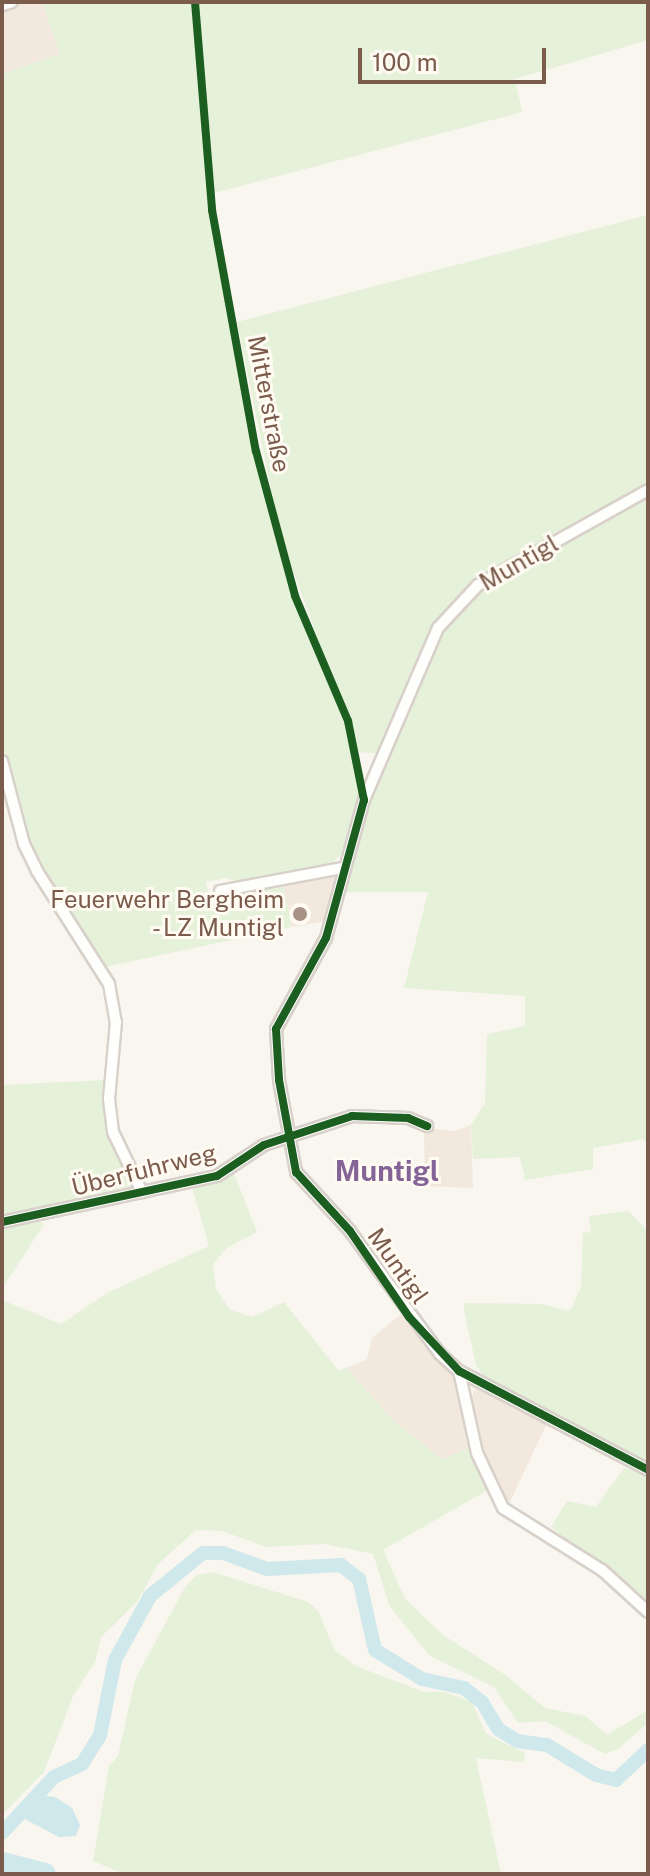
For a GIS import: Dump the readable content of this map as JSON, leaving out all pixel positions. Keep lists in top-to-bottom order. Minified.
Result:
{"streets":{"street":["Muntigl","Überfuhrweg"],"cycle path":["Mitterstraße"]},"crossings":[["Muntigl","Überfuhrweg"]],"districts":["Muntigl"],"places":["Feuerwehr Bergheim - LZ Muntigl"],"scale_bar":"100 m"}
